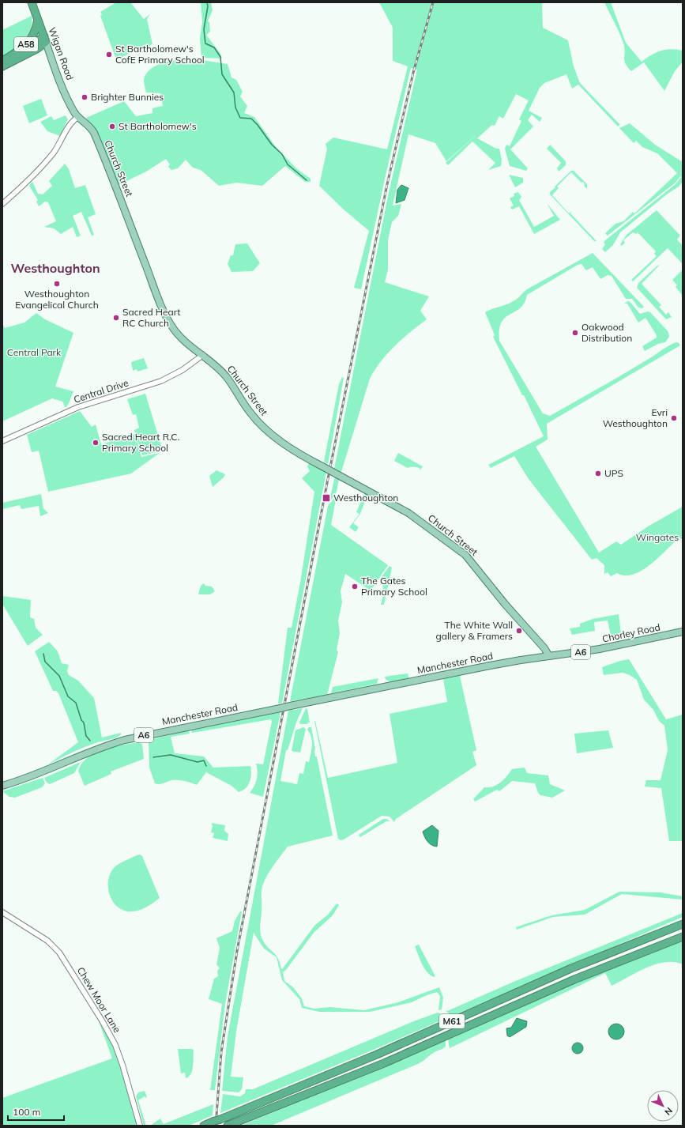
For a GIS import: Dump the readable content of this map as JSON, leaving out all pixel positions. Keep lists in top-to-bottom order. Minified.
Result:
{"streets":{"highway":["A58","Wigan Road","M61"],"main road":["Church Street","Chorley Road","A6","Manchester Road"],"street":["Central Drive","Chew Moor Lane"]},"crossings":[["A58","Wigan Road"],["Wigan Road","Church Street"],["Church Street","Central Drive"],["Church Street","Chorley Road"],["Church Street","Manchester Road"],["Chorley Road","Manchester Road"]],"districts":["Westhoughton"],"parks":["Central Park","Wingates"],"places":{"other":["St Bartholomew's CofE Primary School","Brighter Bunnies","St Bartholomew's","Westhoughton Evangelical Church","Sacred Heart RC Church","Oakwood Distribution","Evri Westhoughton","Sacred Heart R.C. Primary School","UPS","The Gates Primary School","The White Wall gallery & Framers"],"transit":["Westhoughton"]},"scale_bar":"100 m","north":"bottom right"}
